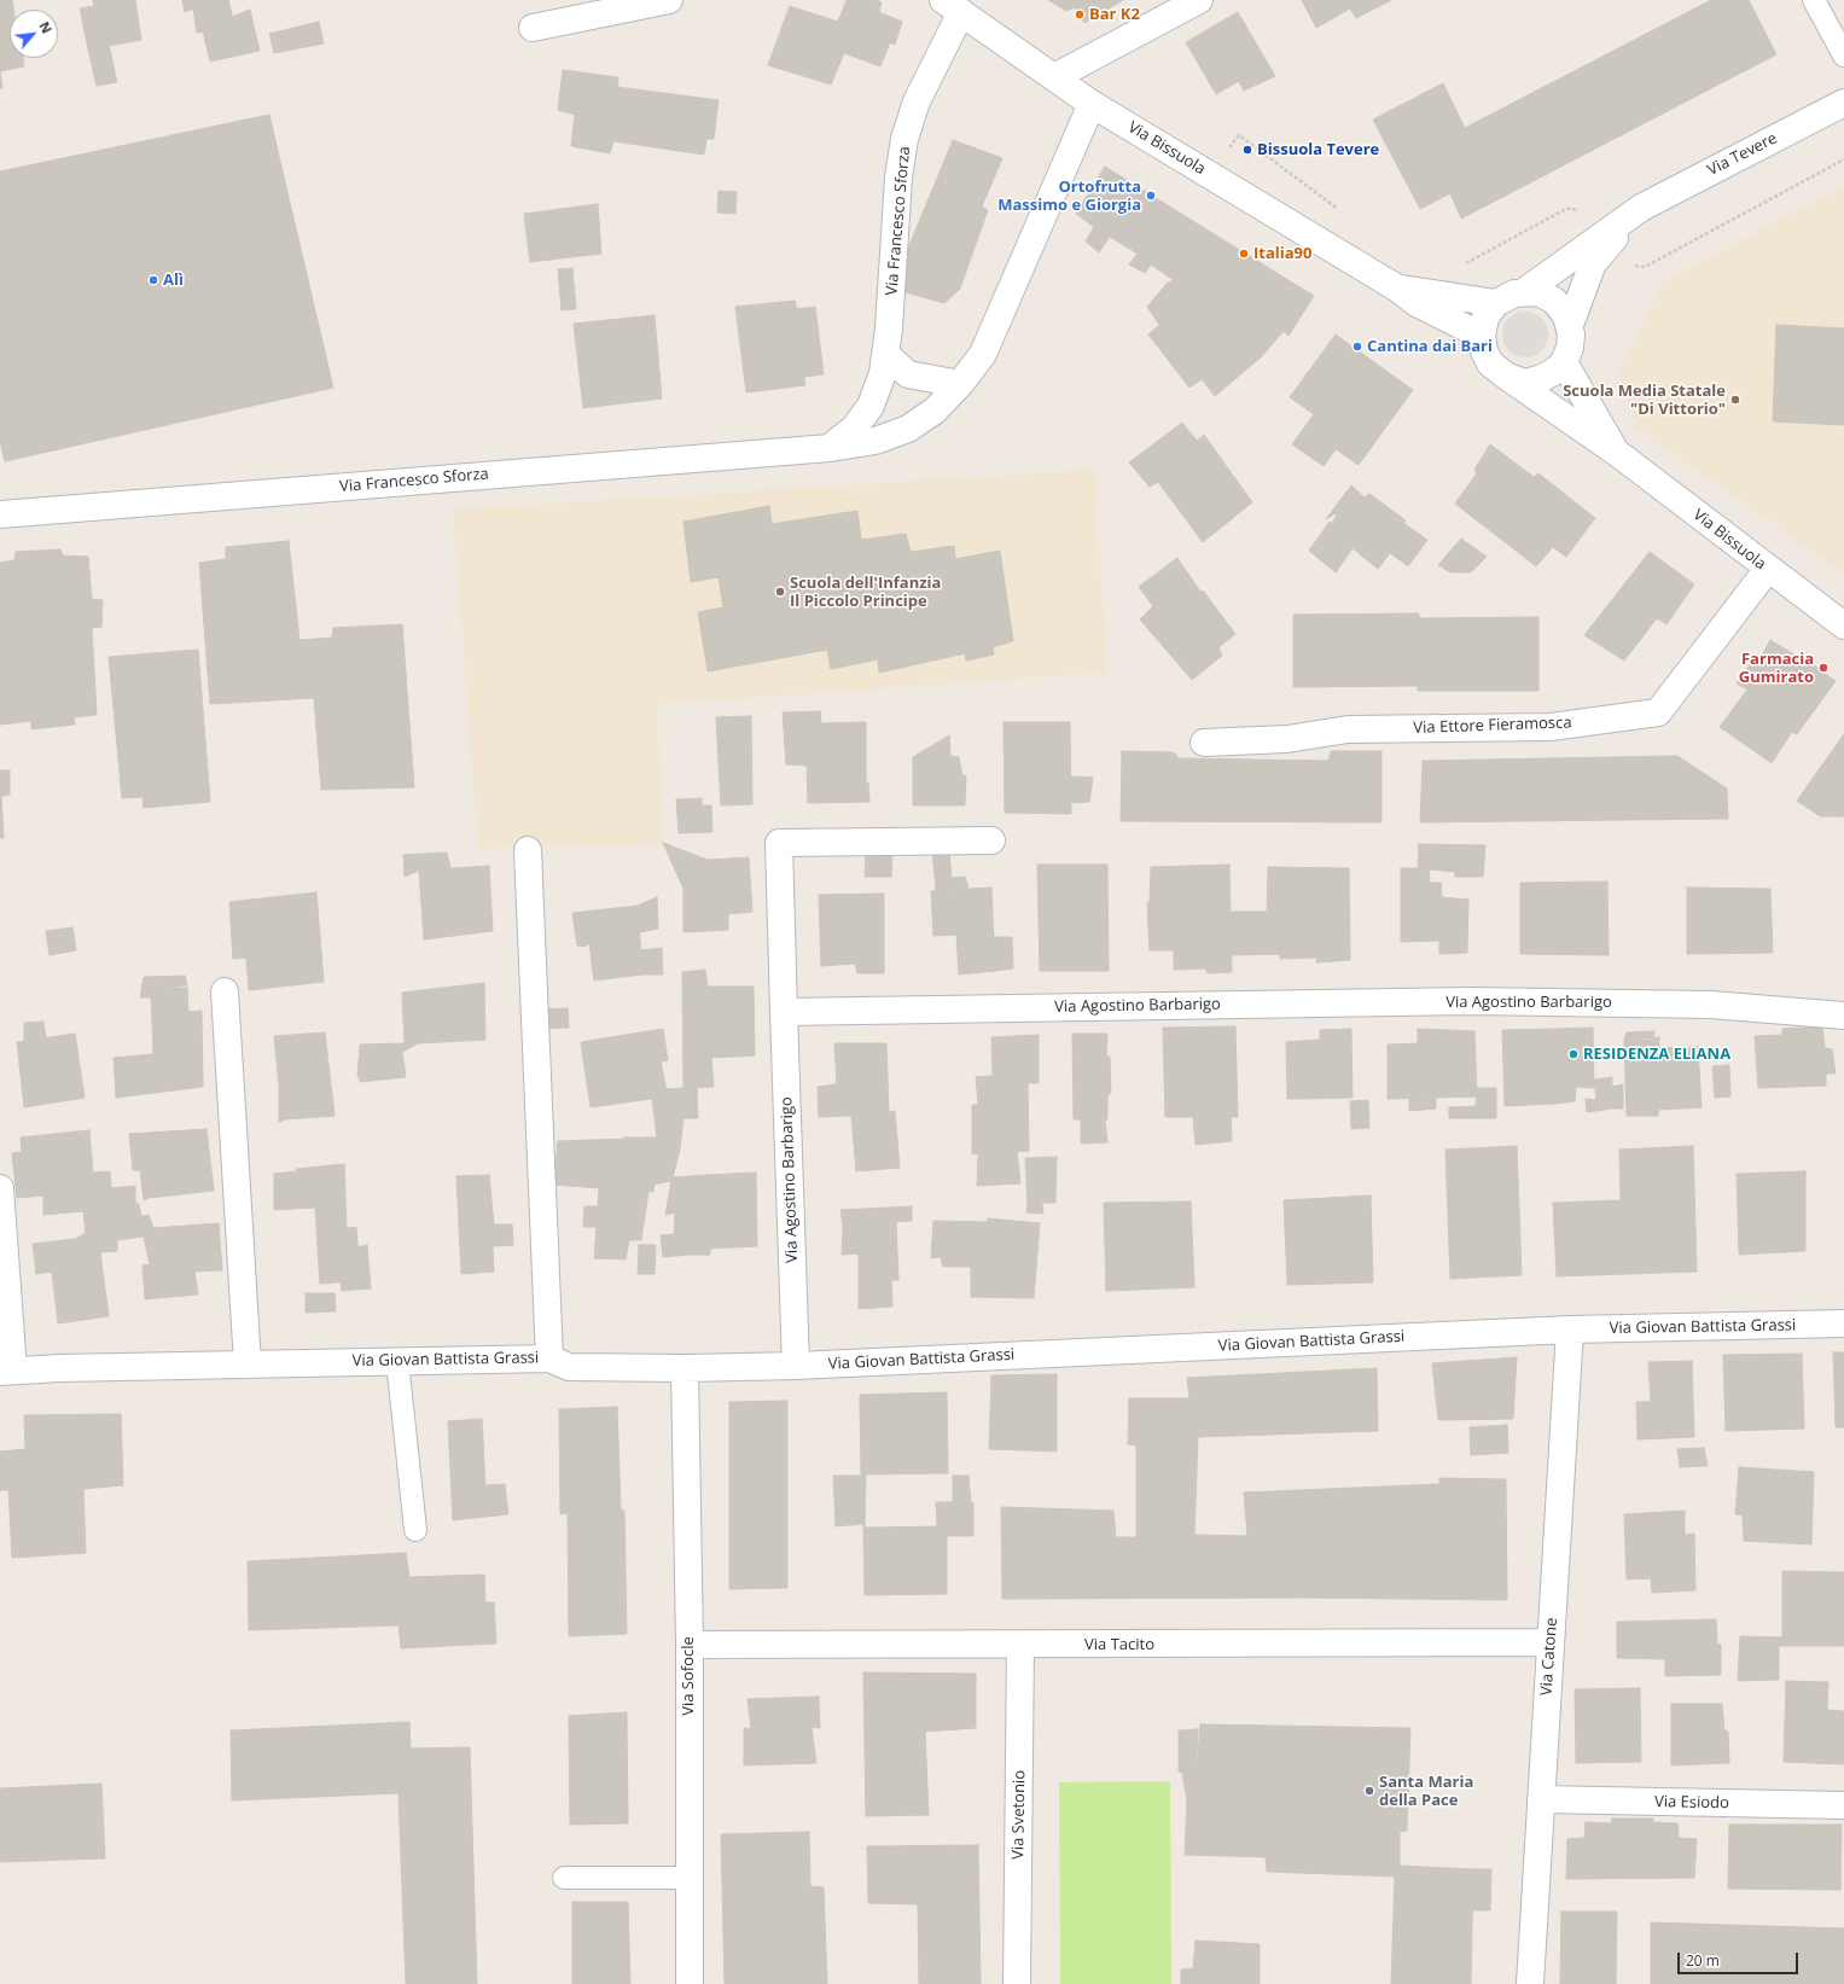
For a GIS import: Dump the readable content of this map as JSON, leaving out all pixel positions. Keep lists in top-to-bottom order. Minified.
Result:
{"streets":{"street":["Via Bissuola","Via Tevere","Via Francesco Sforza","Via Ettore Fieramosca","Via Agostino Barbarigo","Via Giovan Battista Grassi","Via Tacito","Via Catone","Via Sofocle","Via Esiodo","Via Svetonio"]},"crossings":[["Via Bissuola","Via Tevere"],["Via Bissuola","Via Francesco Sforza"],["Via Bissuola","Via Ettore Fieramosca"],["Via Agostino Barbarigo","Via Giovan Battista Grassi"],["Via Giovan Battista Grassi","Via Catone"],["Via Giovan Battista Grassi","Via Sofocle"],["Via Tacito","Via Catone"],["Via Tacito","Via Sofocle"],["Via Tacito","Via Svetonio"],["Via Catone","Via Esiodo"]],"places":["Bar K2","Bissuola Tevere","Ortofrutta Massimo e Giorgia","Italia90","Alì","Cantina dai Bari","Scuola Media Statale \"Di Vittorio\"","Scuola dell'Infanzia Il Piccolo Principe","Farmacia Gumirato","RESIDENZA ELIANA","Santa Maria della Pace"],"scale_bar":"20 m","north":"top right"}
